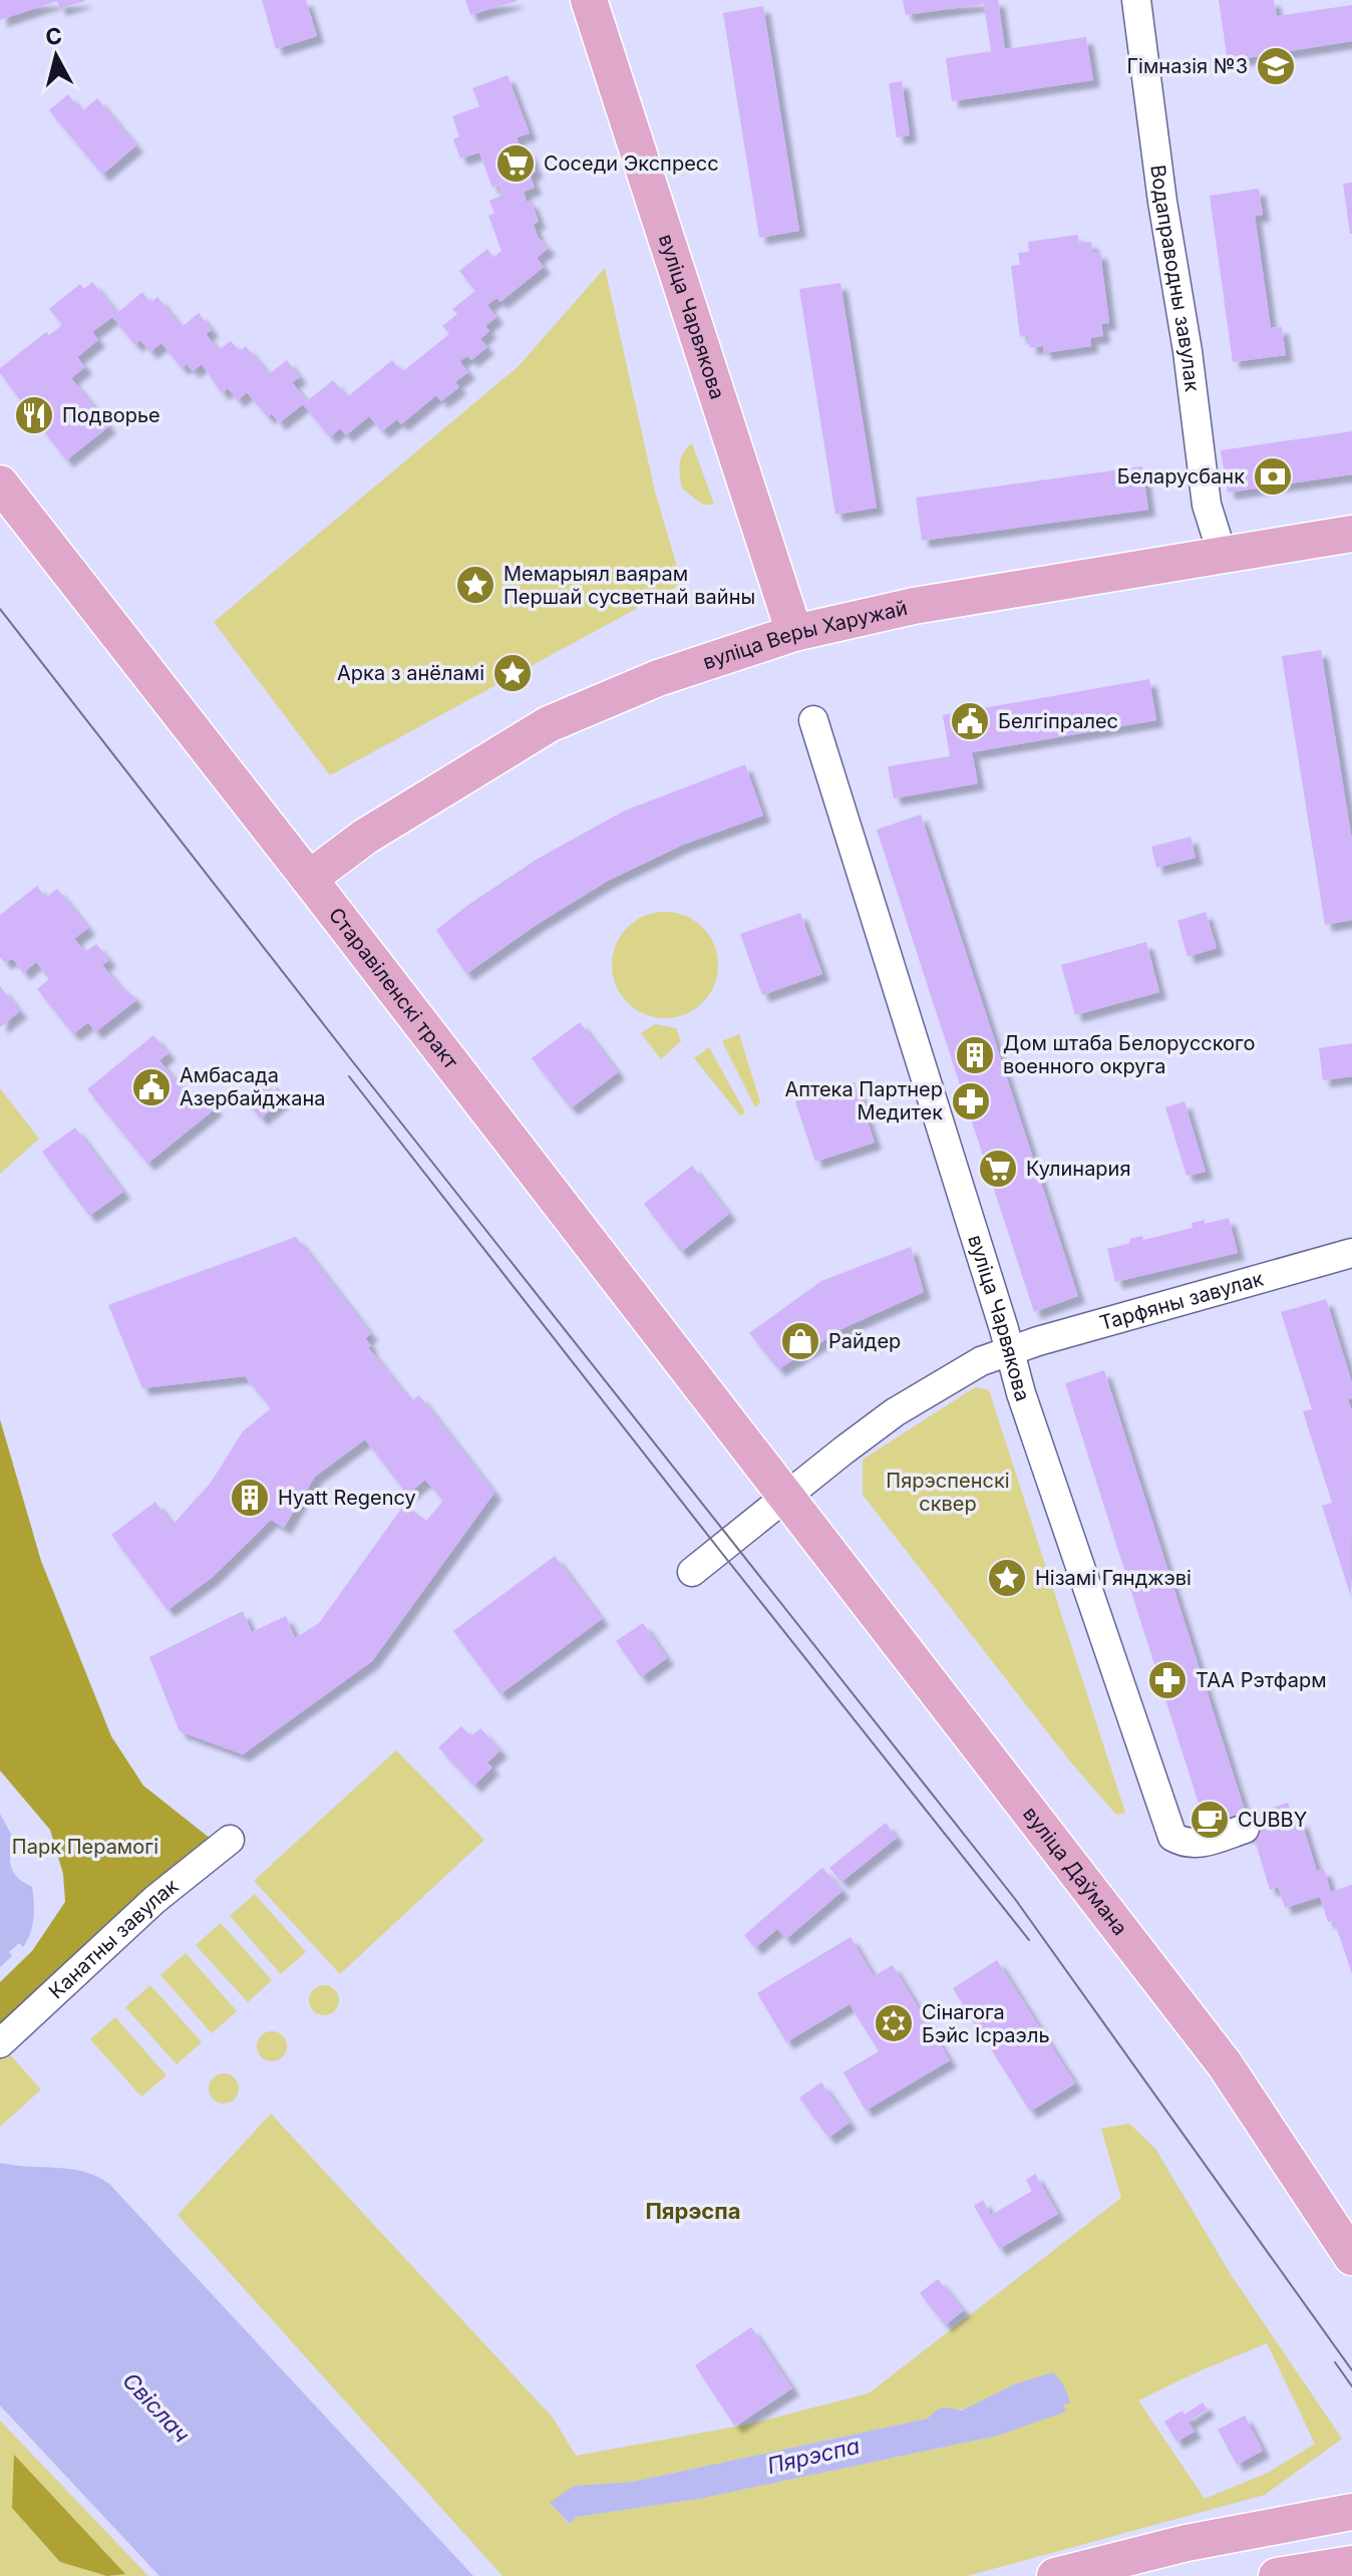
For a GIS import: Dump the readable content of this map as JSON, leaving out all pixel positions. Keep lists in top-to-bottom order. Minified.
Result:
{"streets":{"main road":["вуліца Чарвякова","вуліца Веры Харужай","Старавіленскі тракт","вуліца Даўмана"],"street":["Водаправодны завулак","Тарфяны завулак","Канатны завулак"]},"crossings":[["Водаправодны завулак","вуліца Веры Харужай"],["вуліца Чарвякова","вуліца Веры Харужай"],["вуліца Чарвякова","Тарфяны завулак"],["вуліца Веры Харужай","Старавіленскі тракт"],["Старавіленскі тракт","Тарфяны завулак"],["Старавіленскі тракт","вуліца Даўмана"],["Тарфяны завулак","вуліца Даўмана"]],"districts":["Пярэспа"],"water":["Свіслач","Пярэспа"],"parks":["Пярэспенскі сквер","Парк Перамогі"],"places":{"school or university":["Гімназія №3"],"supermarket":["Соседи Экспресс","Кулинария"],"restaurant":["Подворье"],"bank":["Беларусбанк"],"place":["Мемарыял ваярам Першай сусветнай вайны","Арка з анёламі","Нізамі Гянджэві"],"public building":["Белгіпралес","Амбасада Азербайджана"],"building":["Дом штаба Белорусского военного округа","Hyatt Regency"],"pharmacy":["Аптека Партнер Медитек","ТАА Рэтфарм"],"shop":["Райдер"],"cafe":["CUBBY"],"synagogue":["Сінагога Бэйс Ісраэль"]},"north":"top"}
